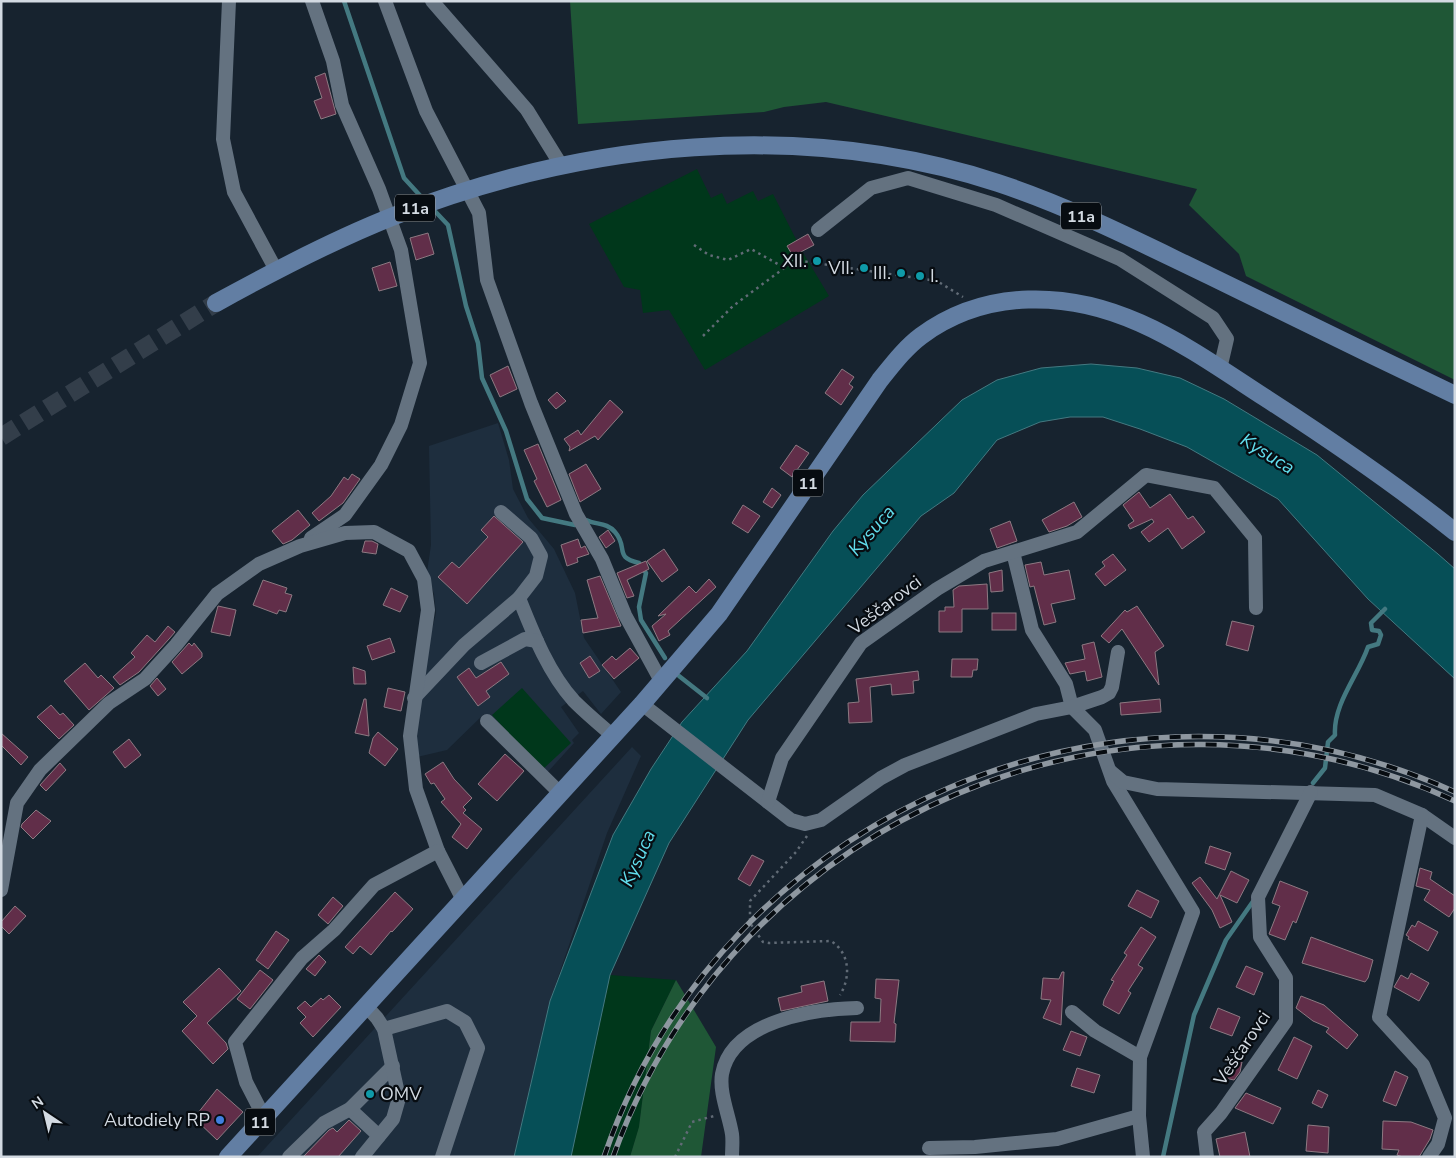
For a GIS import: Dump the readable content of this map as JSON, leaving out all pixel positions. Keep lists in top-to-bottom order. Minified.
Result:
{"streets":{"main road":["11a","11"],"street":["Veščarovci"]},"water":["Kysuca"],"places":["XII.","VII.","III.","I.","OMV","Autodiely RP"],"north":"top left"}
